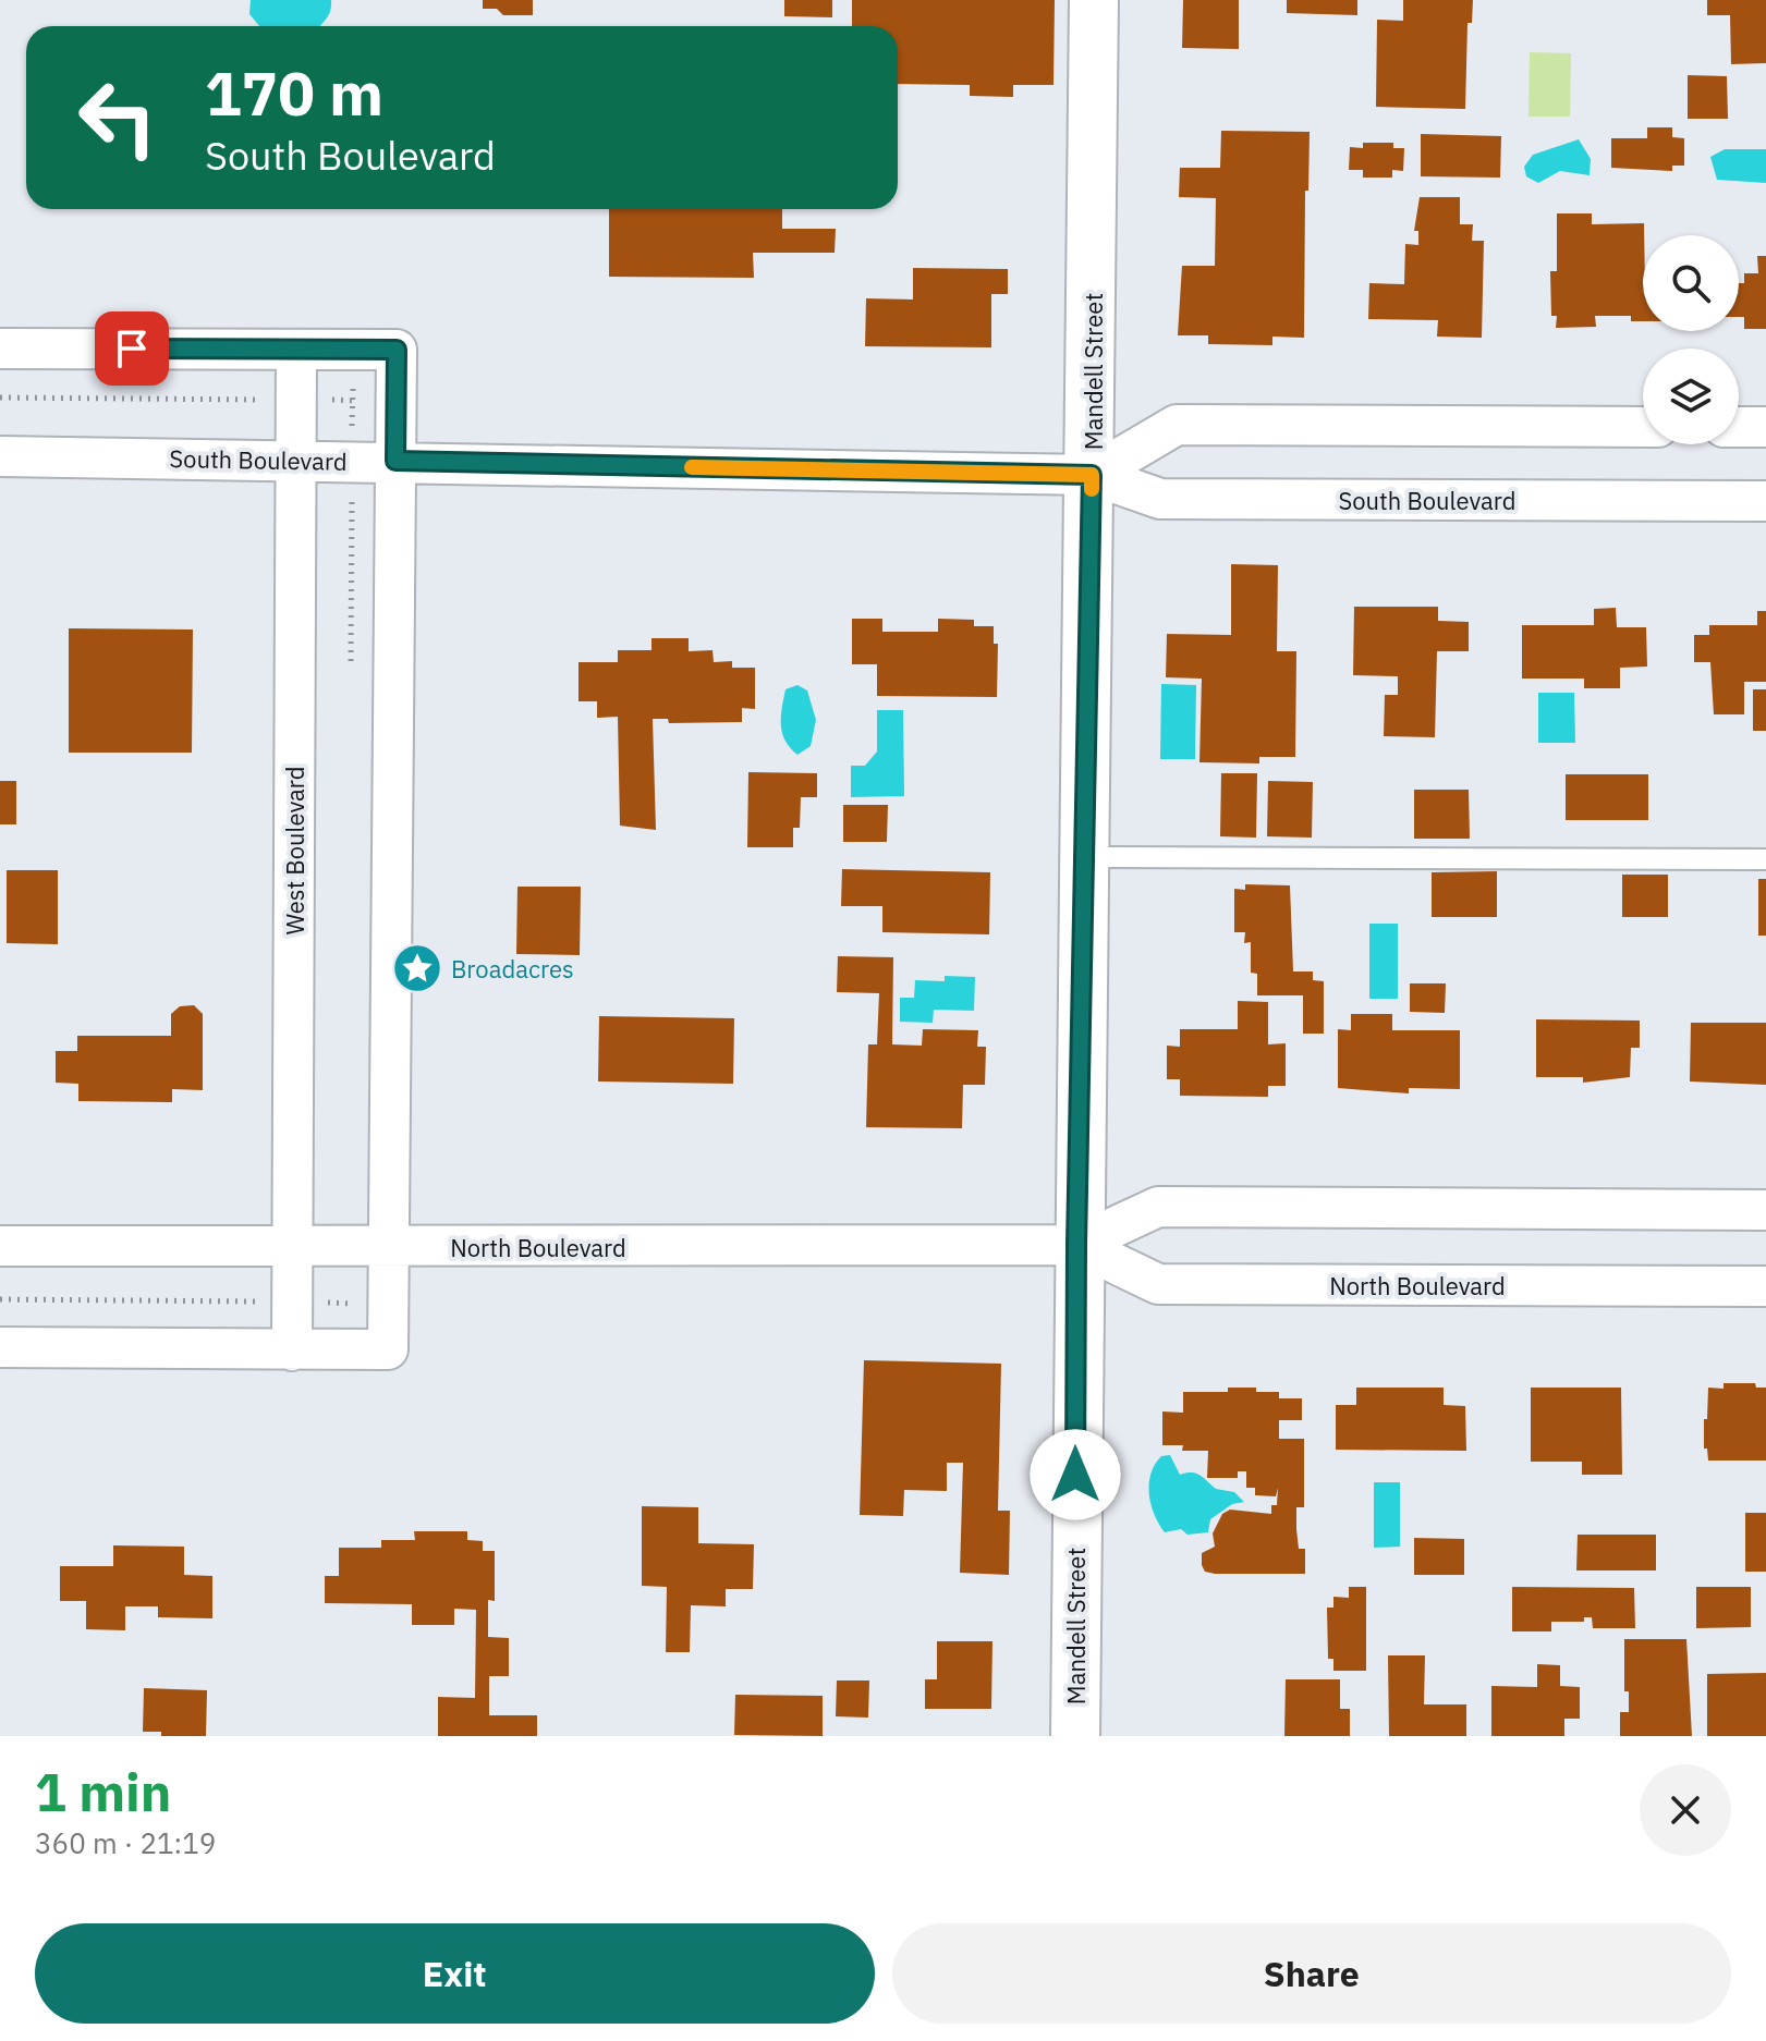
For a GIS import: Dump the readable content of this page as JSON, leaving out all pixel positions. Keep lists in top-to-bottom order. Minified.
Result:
{"streets":{"street":["Mandell Street","South Boulevard","West Boulevard","North Boulevard"]},"crossings":[["Mandell Street","South Boulevard"],["Mandell Street","North Boulevard"],["South Boulevard","West Boulevard"],["West Boulevard","North Boulevard"]],"places":{"place":["Broadacres"]},"page":{"turn":["170 m","South Boulevard"],"heading":["1 min","360 m · 21:19"],"buttons":["Exit","Share"]}}
